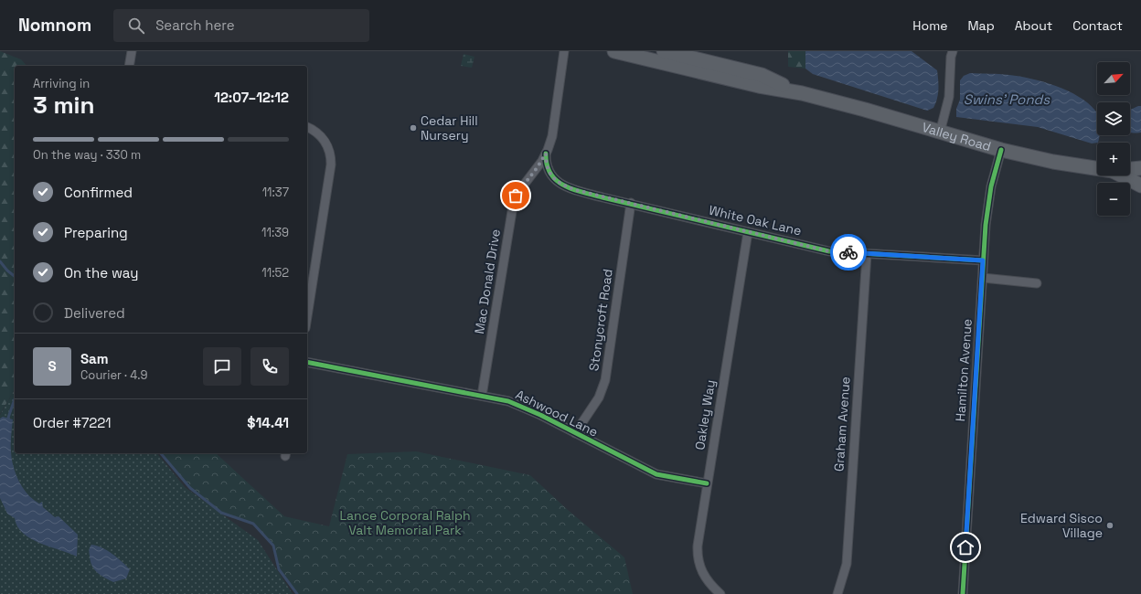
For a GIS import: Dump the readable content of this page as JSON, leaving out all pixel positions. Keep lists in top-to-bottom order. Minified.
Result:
{"streets":{"main road":["Valley Road"],"street":["White Oak Lane","Mac Donald Drive","Stonycroft Road","Hamilton Avenue","Ashwood Lane","Oakley Way","Graham Avenue"]},"crossings":[["Valley Road","Hamilton Avenue"],["White Oak Lane","Mac Donald Drive"],["White Oak Lane","Stonycroft Road"],["White Oak Lane","Hamilton Avenue"],["White Oak Lane","Oakley Way"],["White Oak Lane","Graham Avenue"],["Mac Donald Drive","Ashwood Lane"],["Stonycroft Road","Ashwood Lane"],["Ashwood Lane","Oakley Way"]],"water":["Swins' Ponds"],"parks":["Lance Corporal Ralph Valt Memorial Park"],"places":["Cedar Hill Nursery","Edward Sisco Village"],"north":"top right","page":{"header":"Nomnom","search":"Search here","nav":["Home","Map","About","Contact"],"map_buttons":["+","−"],"heading":["3 min","Arriving in","12:07–12:12"],"panel":["Sam","Courier · 4.9","Order #7221","$14.41"],"bar":"On the way · 330 m","list":[["Confirmed","11:37"],["Preparing","11:39"],["On the way","11:52"],"Delivered"],"round":"S"}}
